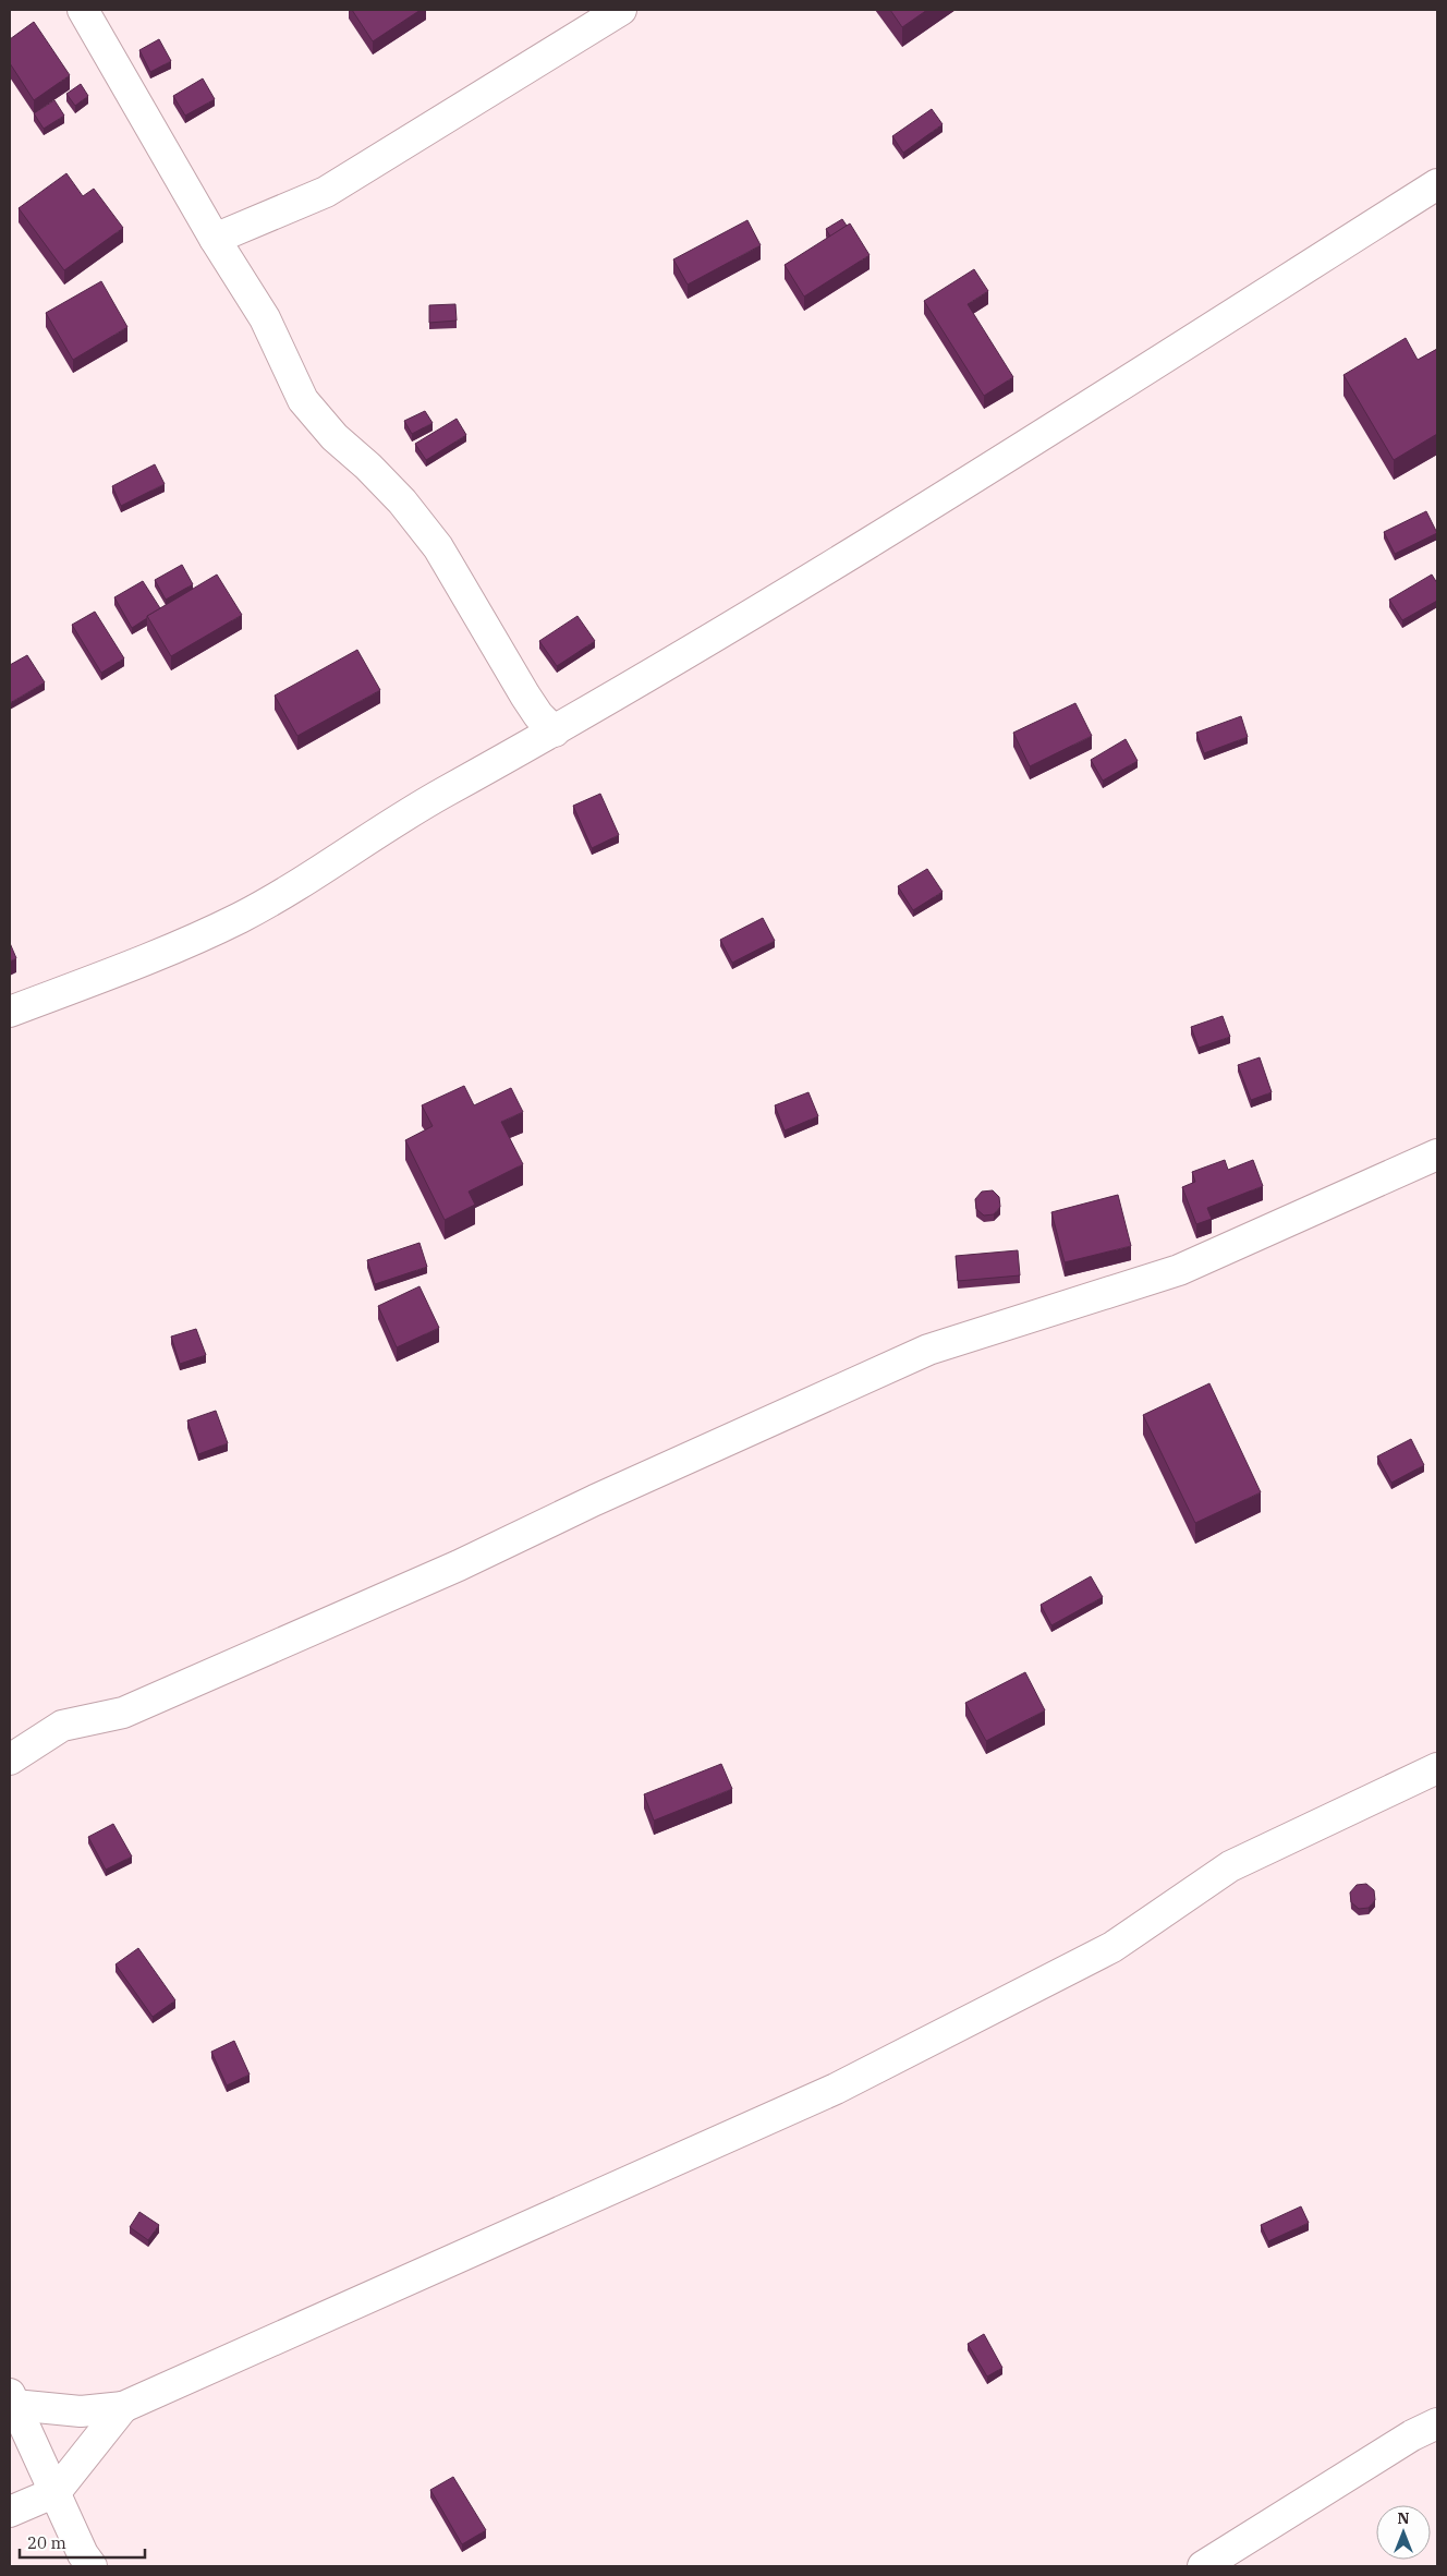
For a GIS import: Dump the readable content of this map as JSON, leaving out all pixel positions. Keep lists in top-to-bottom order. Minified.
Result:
{"scale_bar":"20 m","north":"top"}
